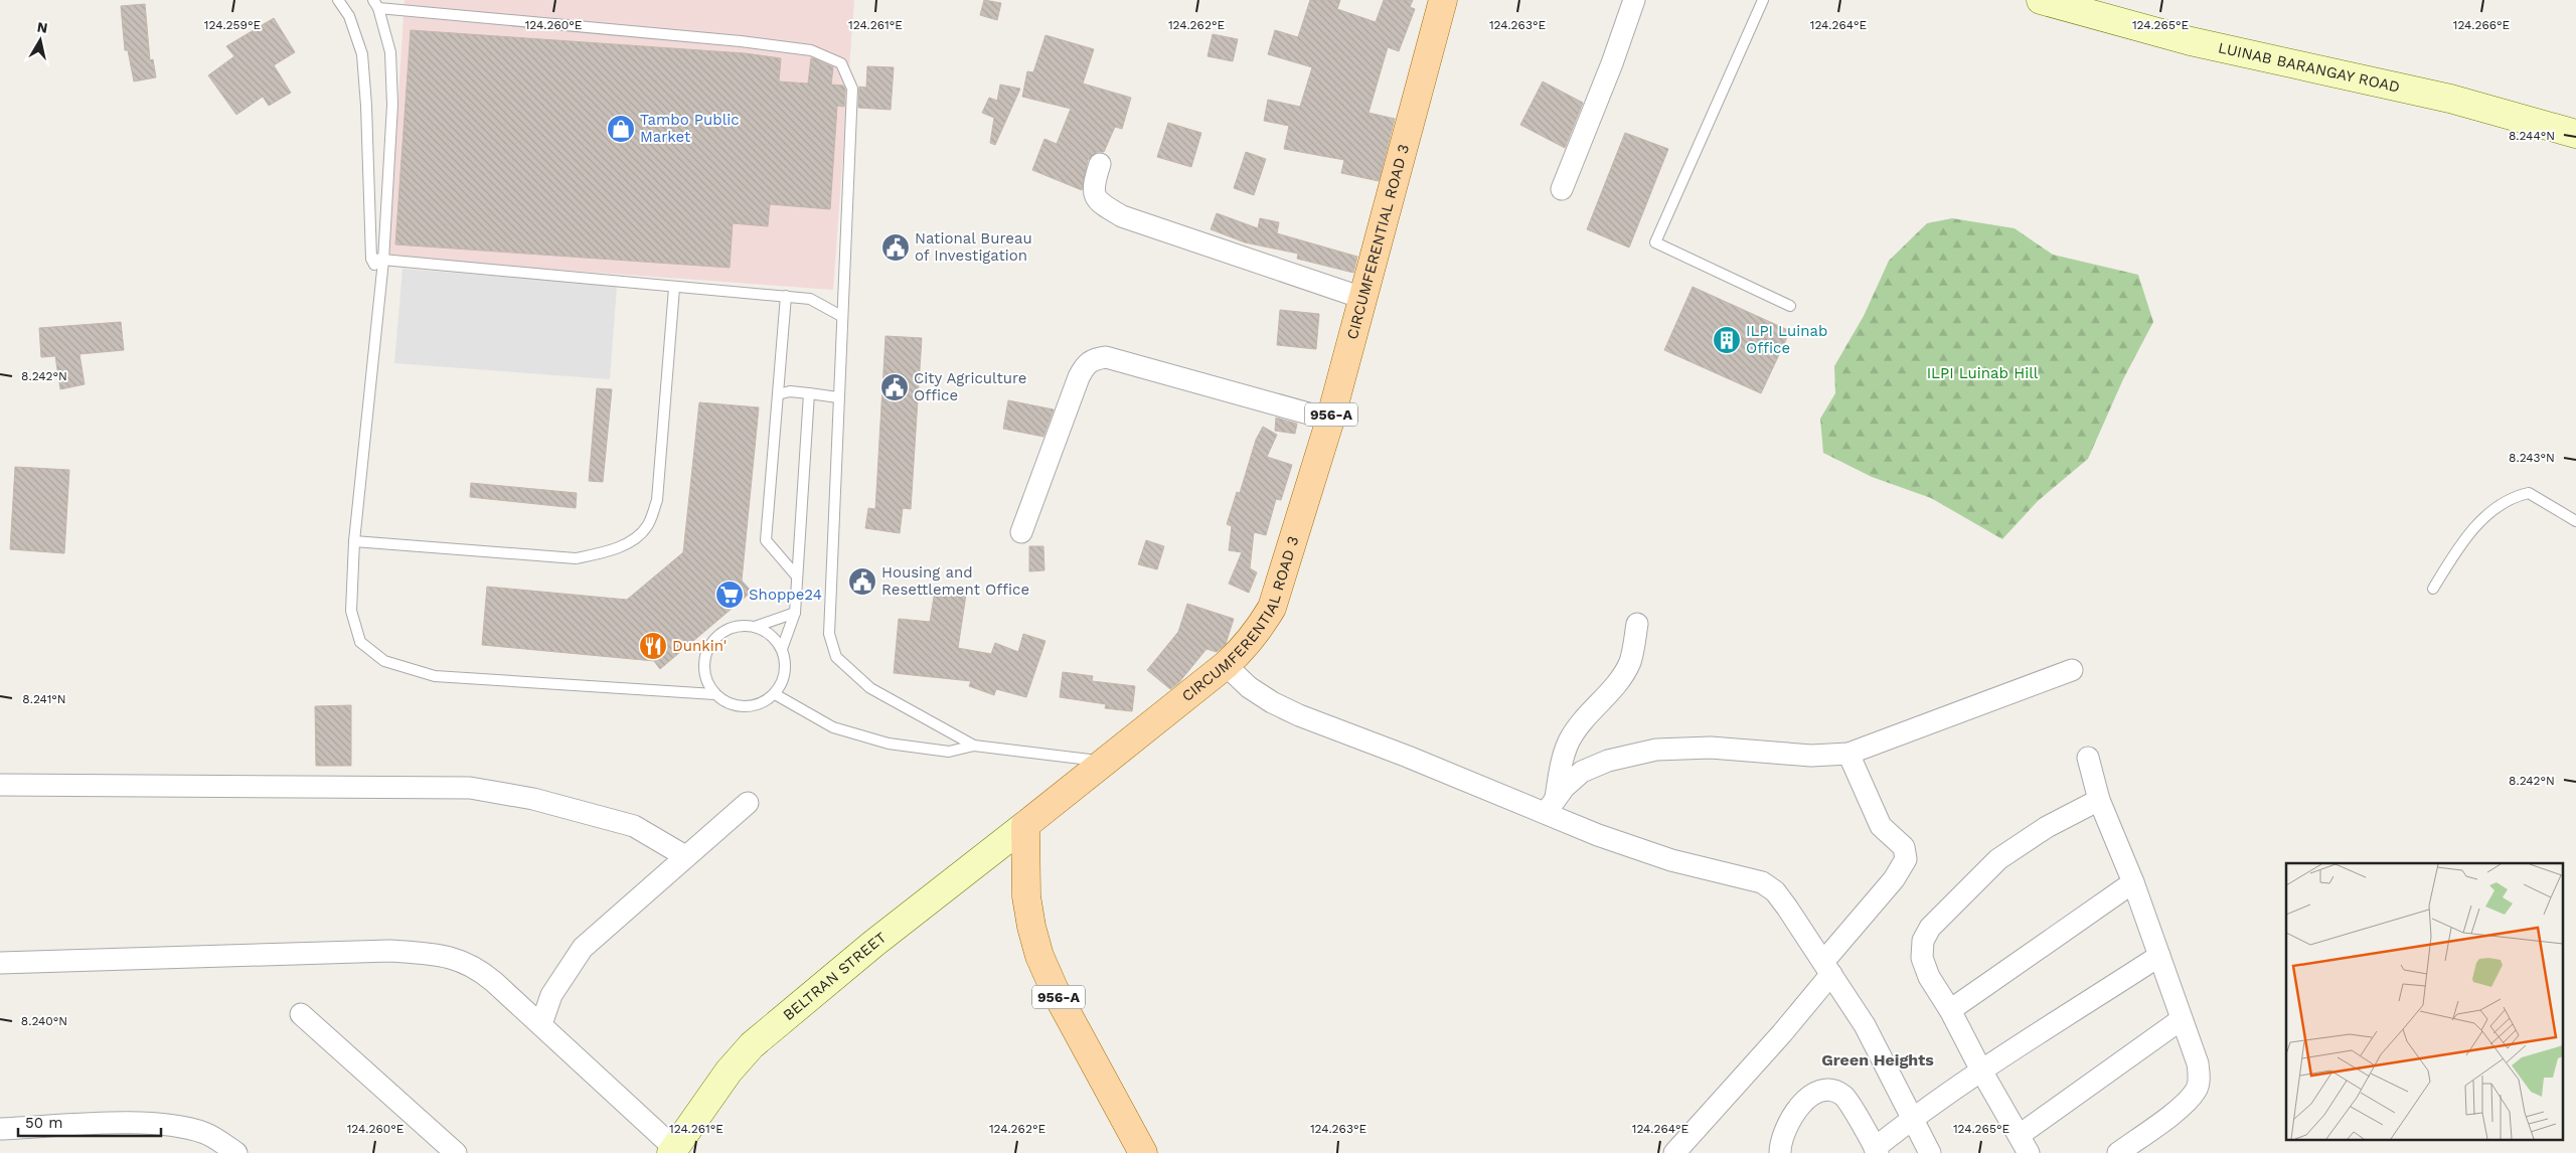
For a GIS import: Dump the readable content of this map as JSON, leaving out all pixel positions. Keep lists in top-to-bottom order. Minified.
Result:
{"streets":{"main road":["CIRCUMFERENTIAL ROAD 3","956-A"],"street":["LUINAB BARANGAY ROAD","BELTRAN STREET"]},"crossings":[["CIRCUMFERENTIAL ROAD 3","956-A"],["CIRCUMFERENTIAL ROAD 3","BELTRAN STREET"],["956-A","BELTRAN STREET"]],"districts":["Green Heights"],"parks":["ILPI Luinab Hill"],"places":{"shop":["Tambo Public Market"],"public building":["National Bureau of Investigation","City Agriculture Office","Housing and Resettlement Office"],"building":["ILPI Luinab Office"],"supermarket":["Shoppe24"],"restaurant":["Dunkin'"]},"scale_bar":"50 m","north":"top","coordinates":["124.259°E","124.260°E","124.261°E","124.262°E","124.263°E","124.264°E","124.265°E","124.266°E","8.244°N","8.242°N","8.243°N","8.241°N","8.240°N"]}
